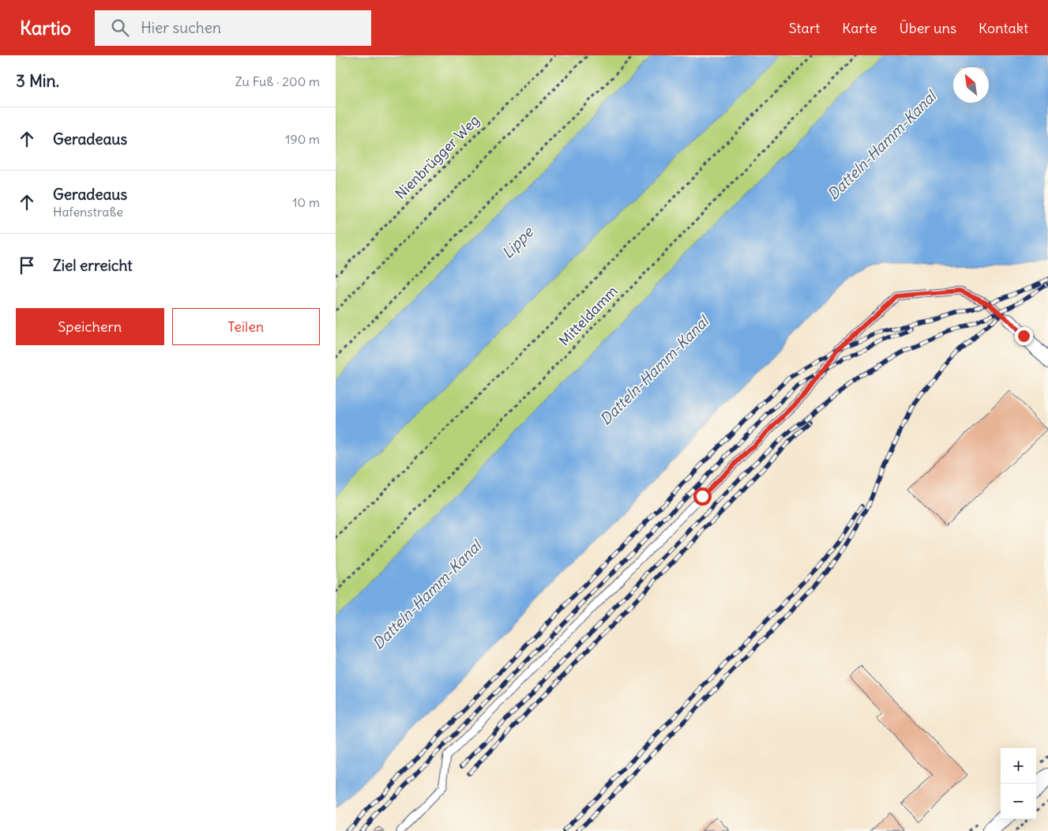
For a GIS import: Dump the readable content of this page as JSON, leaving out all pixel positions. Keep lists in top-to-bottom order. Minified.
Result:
{"streets":{"path":["Nienbrügger Weg","Mitteldamm"]},"water":["Datteln-Hamm-Kanal","Lippe"],"north":"top left","page":{"header":"Kartio","search":"Hier suchen","nav":["Start","Karte","Über uns","Kontakt"],"heading":["3 Min.","Zu Fuß · 200 m"],"list":[["Geradeaus","190 m"],["Geradeaus","Hafenstraße","10 m"],"Ziel erreicht"],"buttons":["Speichern","Teilen"],"map_buttons":["+","−"]}}
